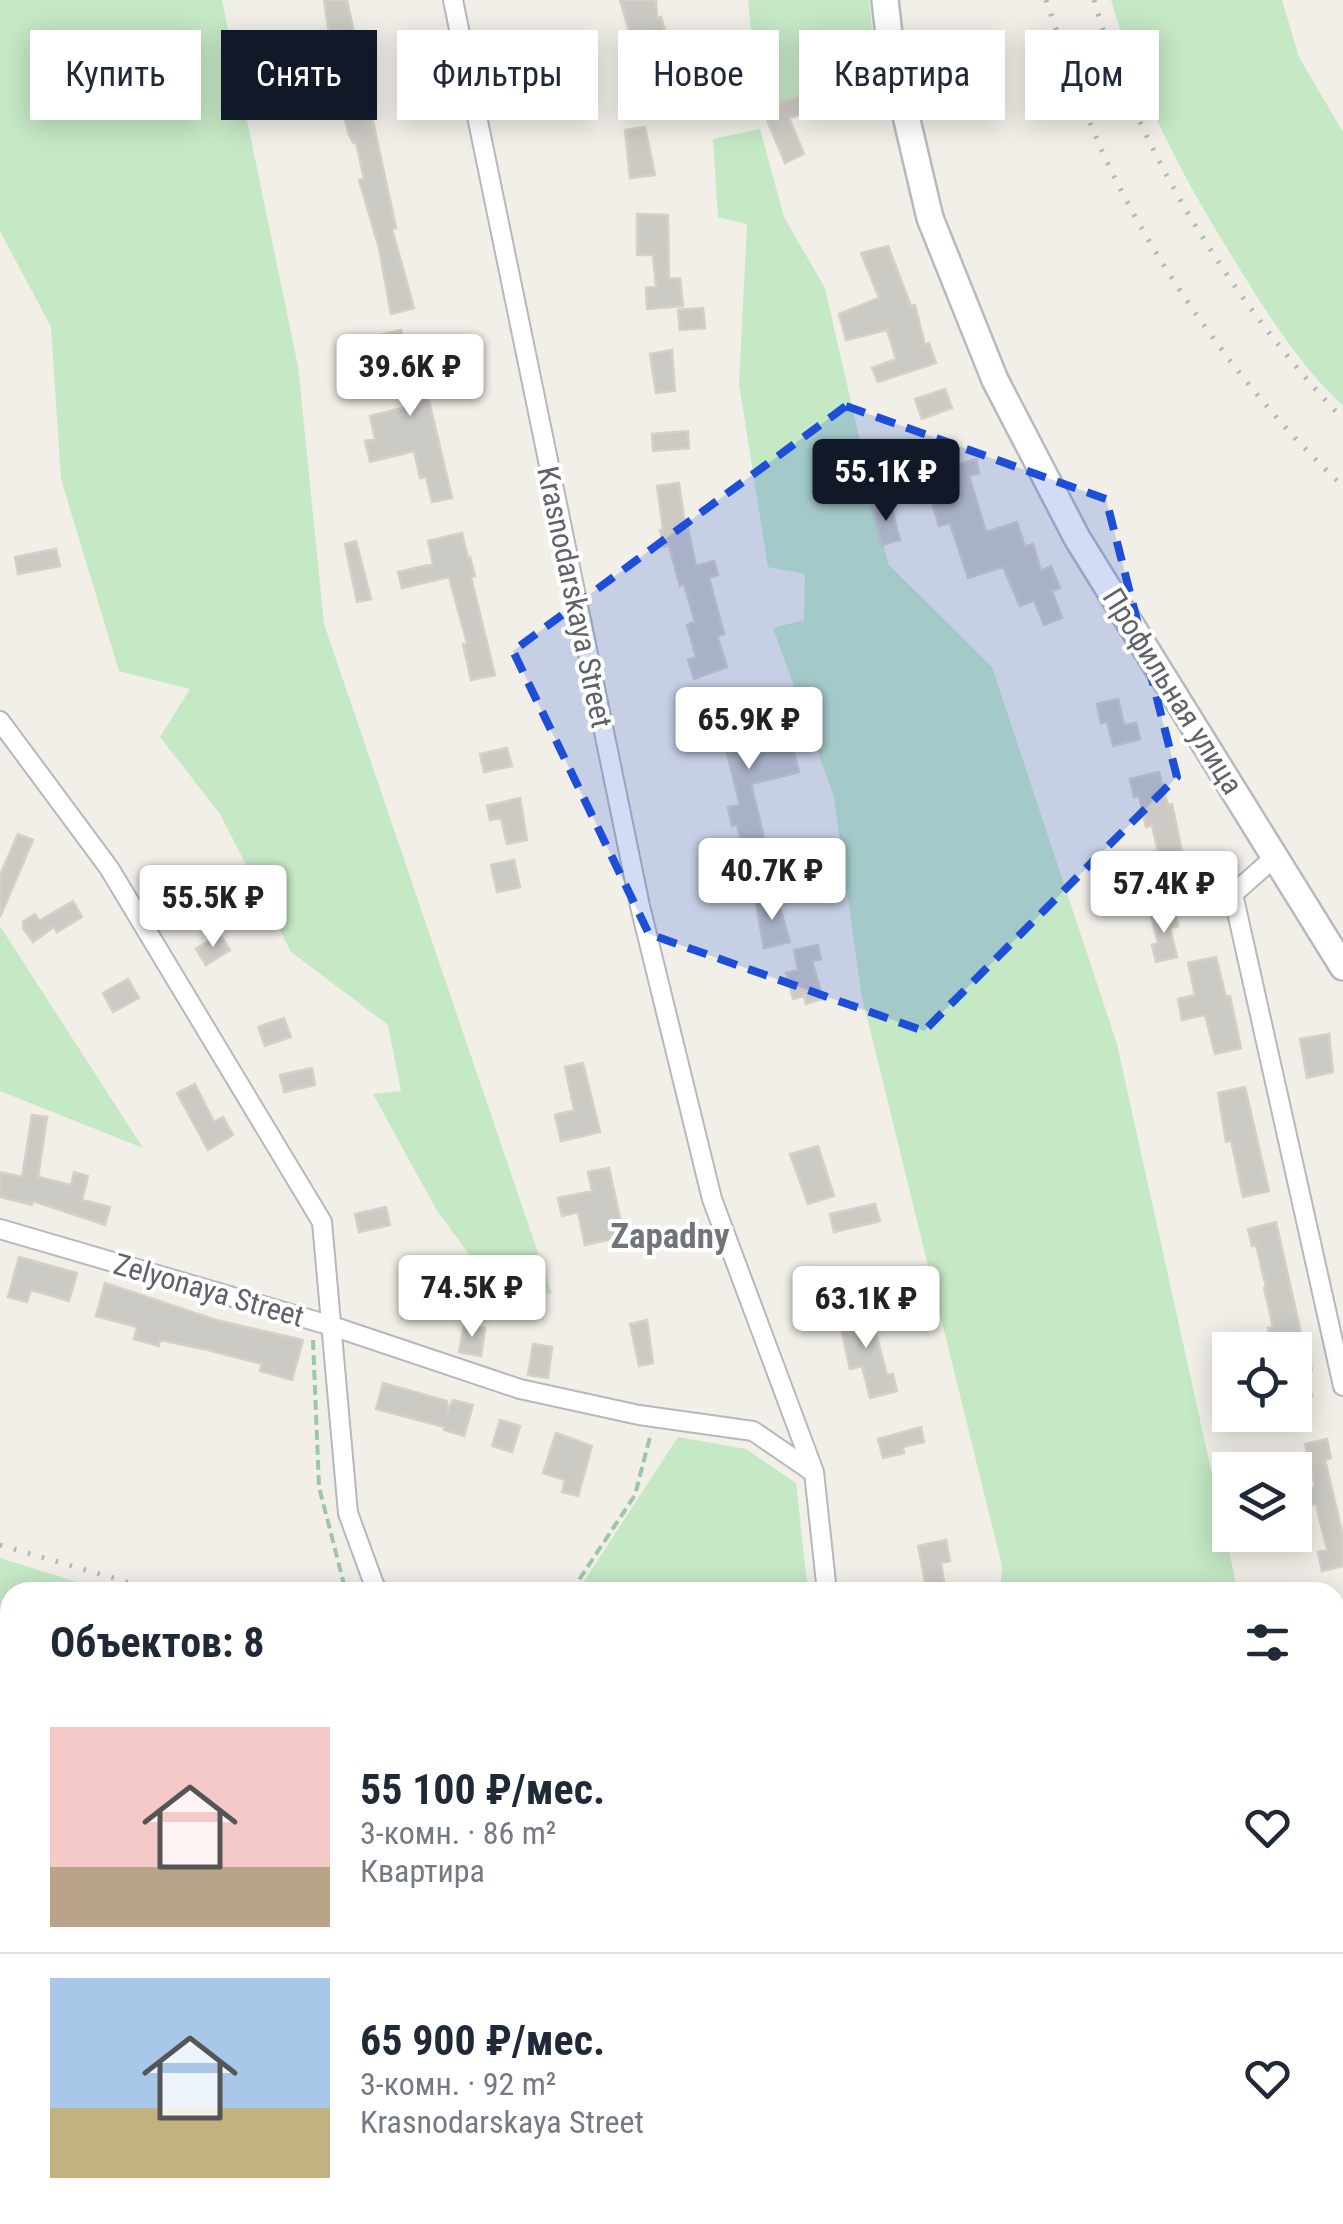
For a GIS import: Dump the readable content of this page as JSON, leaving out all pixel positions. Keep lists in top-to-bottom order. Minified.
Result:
{"streets":{"main road":["Профильная улица"],"street":["Krasnodarskaya Street","Zelyonaya Street"]},"crossings":[["Krasnodarskaya Street","Zelyonaya Street"]],"districts":["Zapadny"],"page":{"chip":["Купить","Снять","Фильтры","Новое","Квартира","Дом"],"price":["39.6K ₽","55.1K ₽","65.9K ₽","40.7K ₽","57.4K ₽","55.5K ₽","74.5K ₽","63.1K ₽"],"heading":"Объектов: 8","list":[{"name":"55 100 ₽/мес.","note":"3-комн. · 86 m² · Квартира"},{"name":"65 900 ₽/мес.","note":"3-комн. · 92 m² · Krasnodarskaya Street"}]}}
